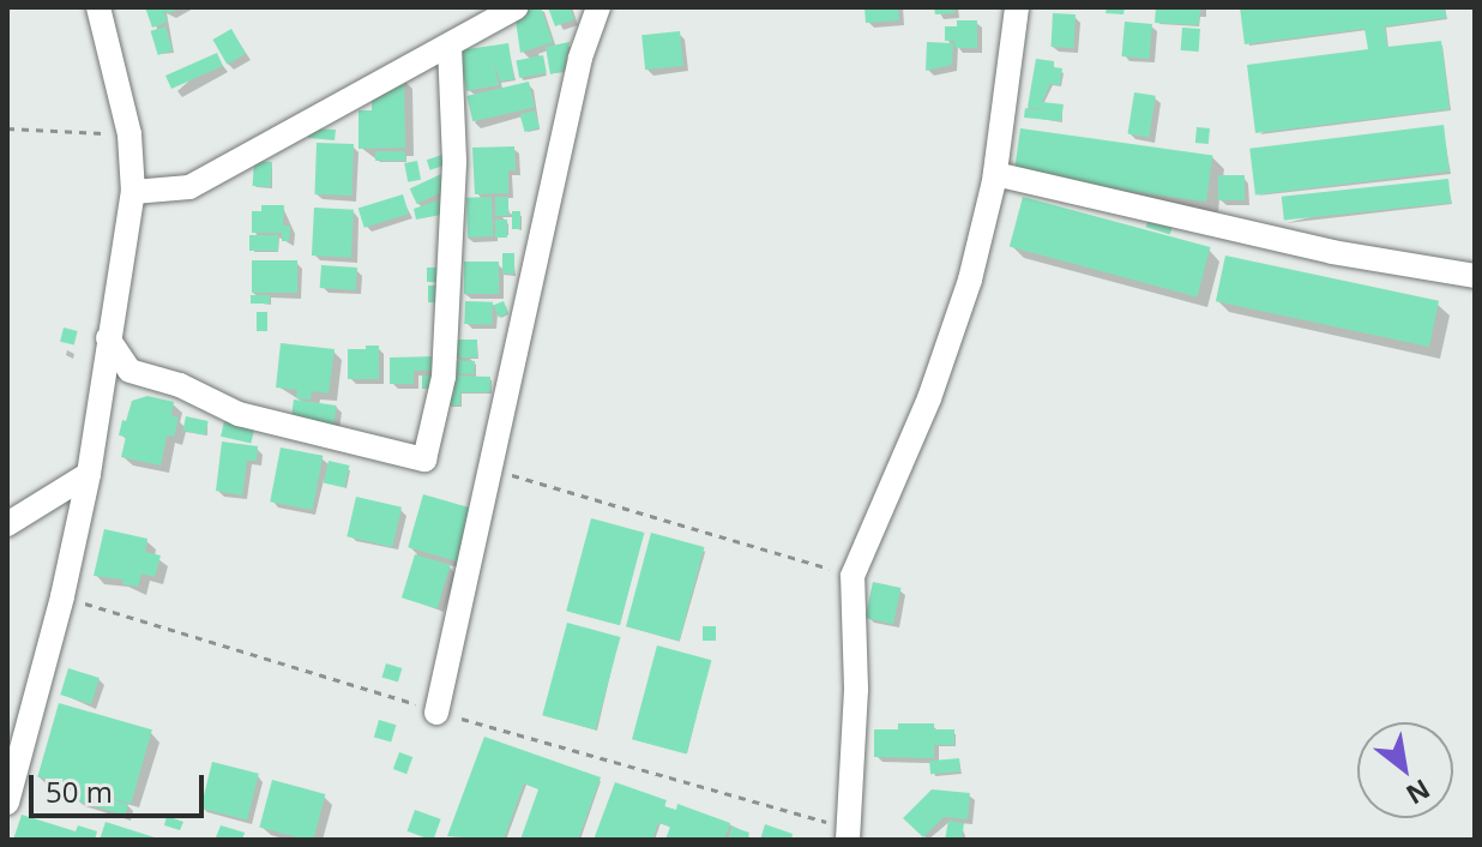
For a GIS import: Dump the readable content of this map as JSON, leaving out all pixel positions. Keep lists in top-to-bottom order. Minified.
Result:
{"scale_bar":"50 m","north":"bottom right"}
